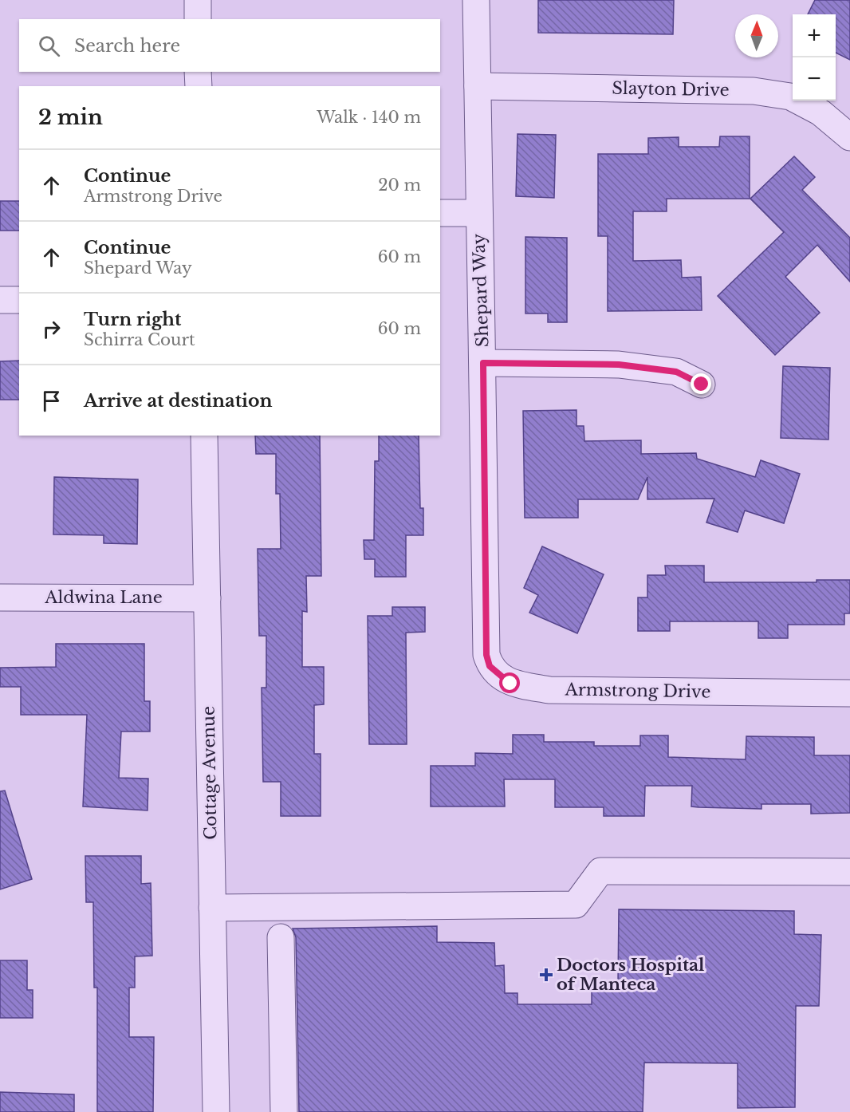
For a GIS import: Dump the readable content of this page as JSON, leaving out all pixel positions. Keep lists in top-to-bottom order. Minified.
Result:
{"streets":{"street":["Slayton Drive","Shepard Way","Aldwina Lane","Armstrong Drive","Cottage Avenue"]},"crossings":[["Slayton Drive","Shepard Way"],["Shepard Way","Armstrong Drive"],["Aldwina Lane","Cottage Avenue"]],"places":{"health":["Doctors Hospital of Manteca"]},"north":"top","page":{"map_buttons":["+","−"],"search":"Search here","heading":["2 min","Walk · 140 m"],"list":[["Continue","Armstrong Drive","20 m"],["Continue","Shepard Way","60 m"],["Turn right","Schirra Court","60 m"],"Arrive at destination"]}}
